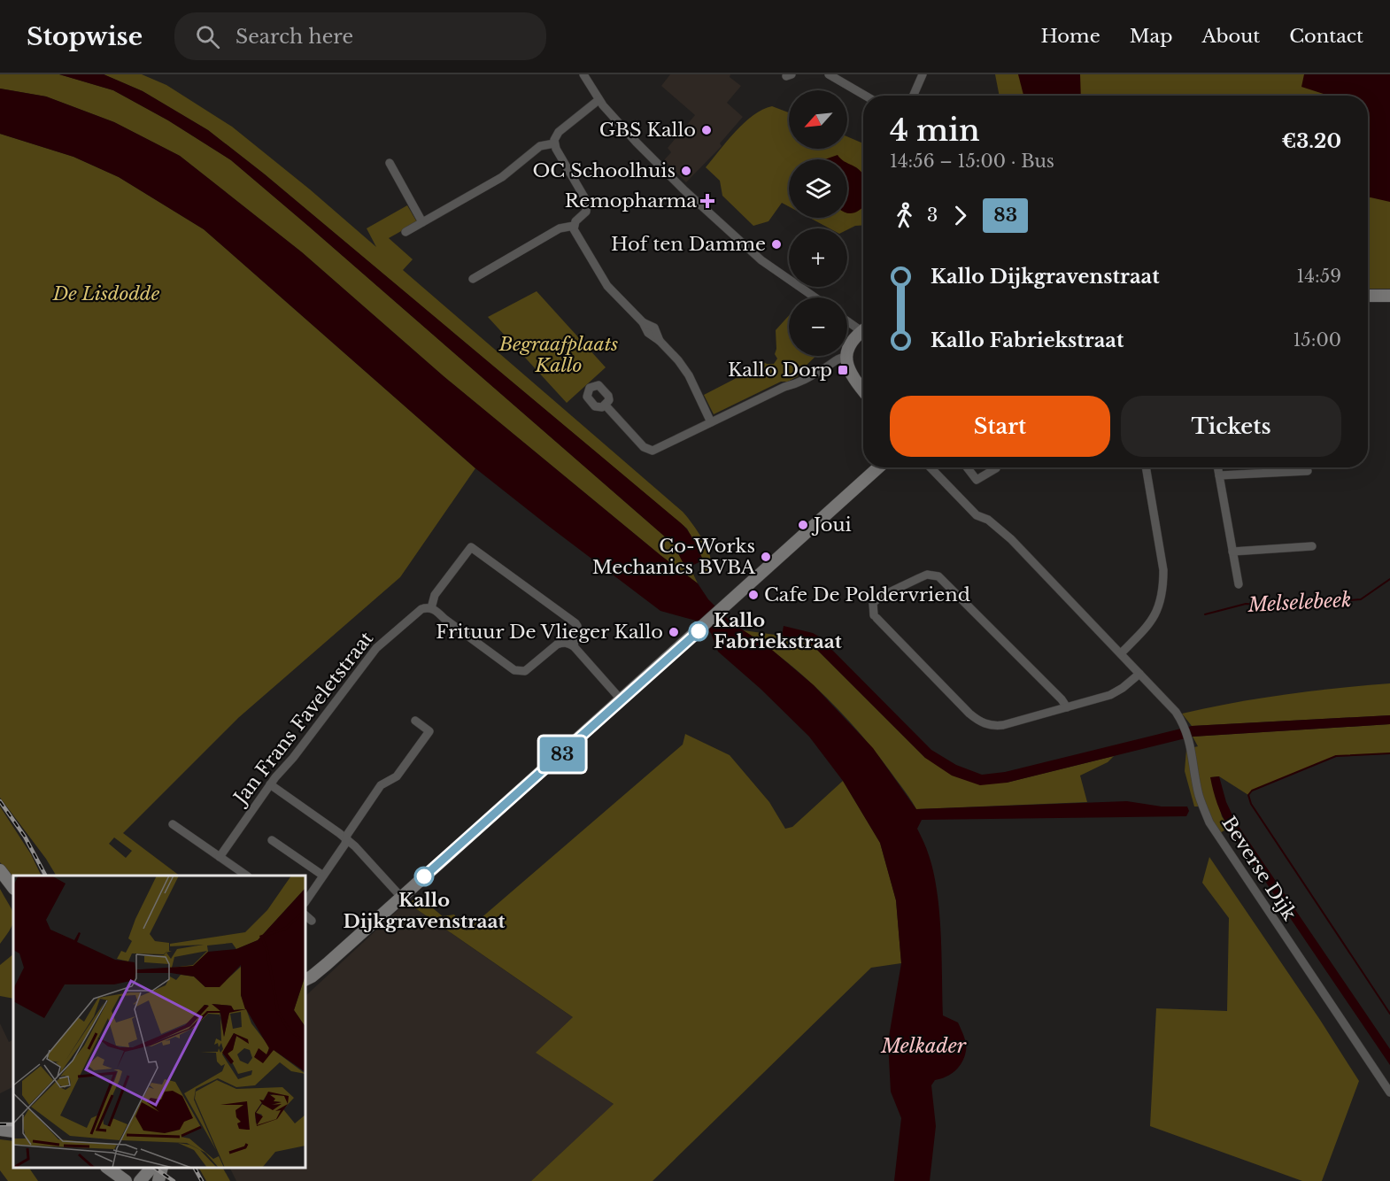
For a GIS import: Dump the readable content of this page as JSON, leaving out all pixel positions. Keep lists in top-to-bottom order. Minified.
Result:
{"streets":{"street":["Jan Frans Faveletstraat","Beverse Dijk"]},"water":["Melselebeek","Melkader"],"parks":["De Lisdodde","Begraafplaats Kallo"],"places":{"other":["GBS Kallo","OC Schoolhuis","Hof ten Damme","Joui","Co-Works Mechanics BVBA","Cafe De Poldervriend","Kallo Fabriekstraat","Frituur De Vlieger Kallo","Kallo Dijkgravenstraat"],"health":["Remopharma"],"transit":["Kallo Dorp"]},"lines":["bus line 83"],"north":"bottom left","page":{"header":"Stopwise","search":"Search here","nav":["Home","Map","About","Contact"],"on_map":"83","map_buttons":["+","−"],"heading":["4 min","14:56 – 15:00 · Bus","€3.20"],"legs":["3","83"],"list":[{"name":"Kallo Dijkgravenstraat","value":"14:59"},{"name":"Kallo Fabriekstraat","value":"15:00"}],"buttons":["Start","Tickets"]}}
